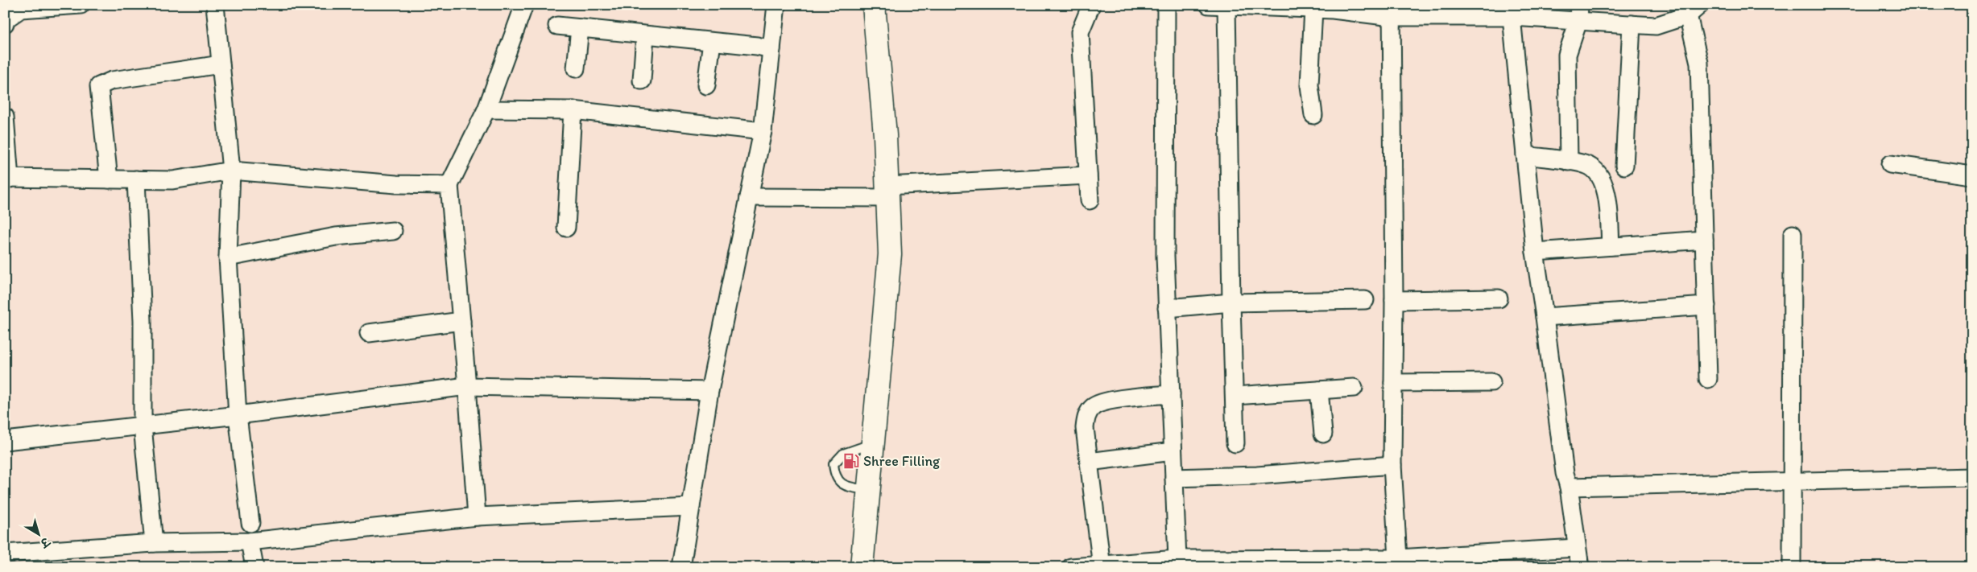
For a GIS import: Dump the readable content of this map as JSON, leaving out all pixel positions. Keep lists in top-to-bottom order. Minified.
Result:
{"places":{"fuel station":["Shree Filling"]},"north":"bottom right"}
